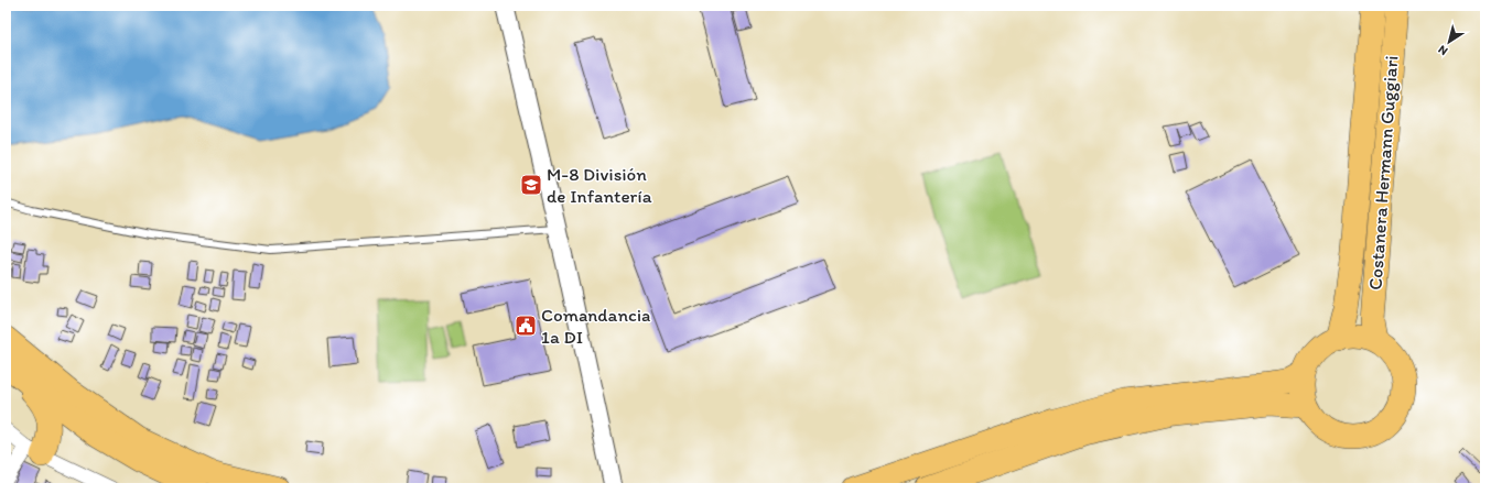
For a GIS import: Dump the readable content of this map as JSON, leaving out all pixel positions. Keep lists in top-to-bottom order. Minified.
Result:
{"streets":{"highway":["Costanera Hermann Guggiari"]},"places":{"school or university":["M-8 División de Infantería"],"public building":["Comandancia 1a DI"]},"north":"bottom left"}
